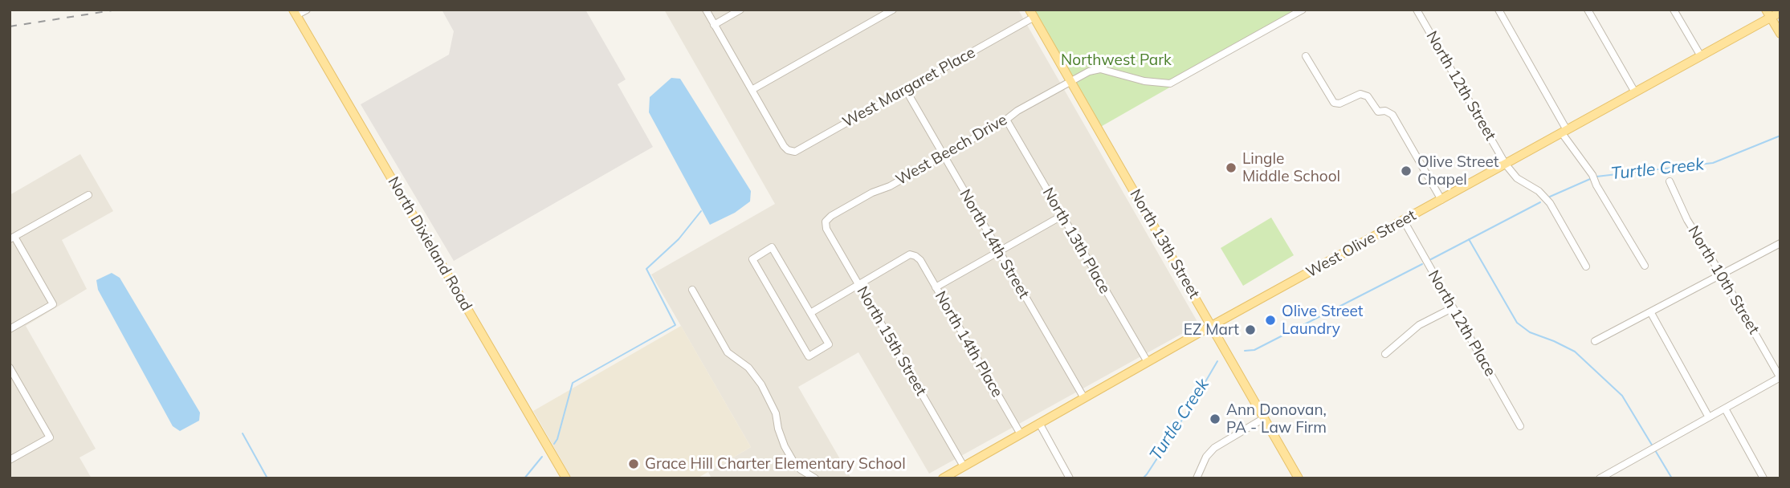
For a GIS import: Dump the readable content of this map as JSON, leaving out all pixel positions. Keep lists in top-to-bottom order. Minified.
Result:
{"streets":{"main road":["North Dixieland Road","North 13th Street","West Olive Street"],"street":["North 12th Street","West Margaret Place","West Beech Drive","North 13th Place","North 14th Street","North 10th Street","North 12th Place","North 15th Street","North 14th Place"]},"crossings":[["North 12th Street","West Olive Street"],["West Margaret Place","North 14th Street"],["West Margaret Place","North 13th Street"],["West Beech Drive","North 13th Place"],["West Beech Drive","North 14th Street"],["West Beech Drive","North 13th Street"],["West Beech Drive","North 15th Street"],["North 13th Place","West Olive Street"],["North 14th Street","West Olive Street"],["North 13th Street","West Olive Street"],["West Olive Street","North 12th Place"],["West Olive Street","North 15th Street"],["West Olive Street","North 14th Place"],["North 15th Street","North 14th Place"]],"water":["Turtle Creek"],"parks":["Northwest Park"],"places":["Lingle Middle School","Olive Street Chapel","Olive Street Laundry","EZ Mart","Ann Donovan, PA - Law Firm","Grace Hill Charter Elementary School"]}
